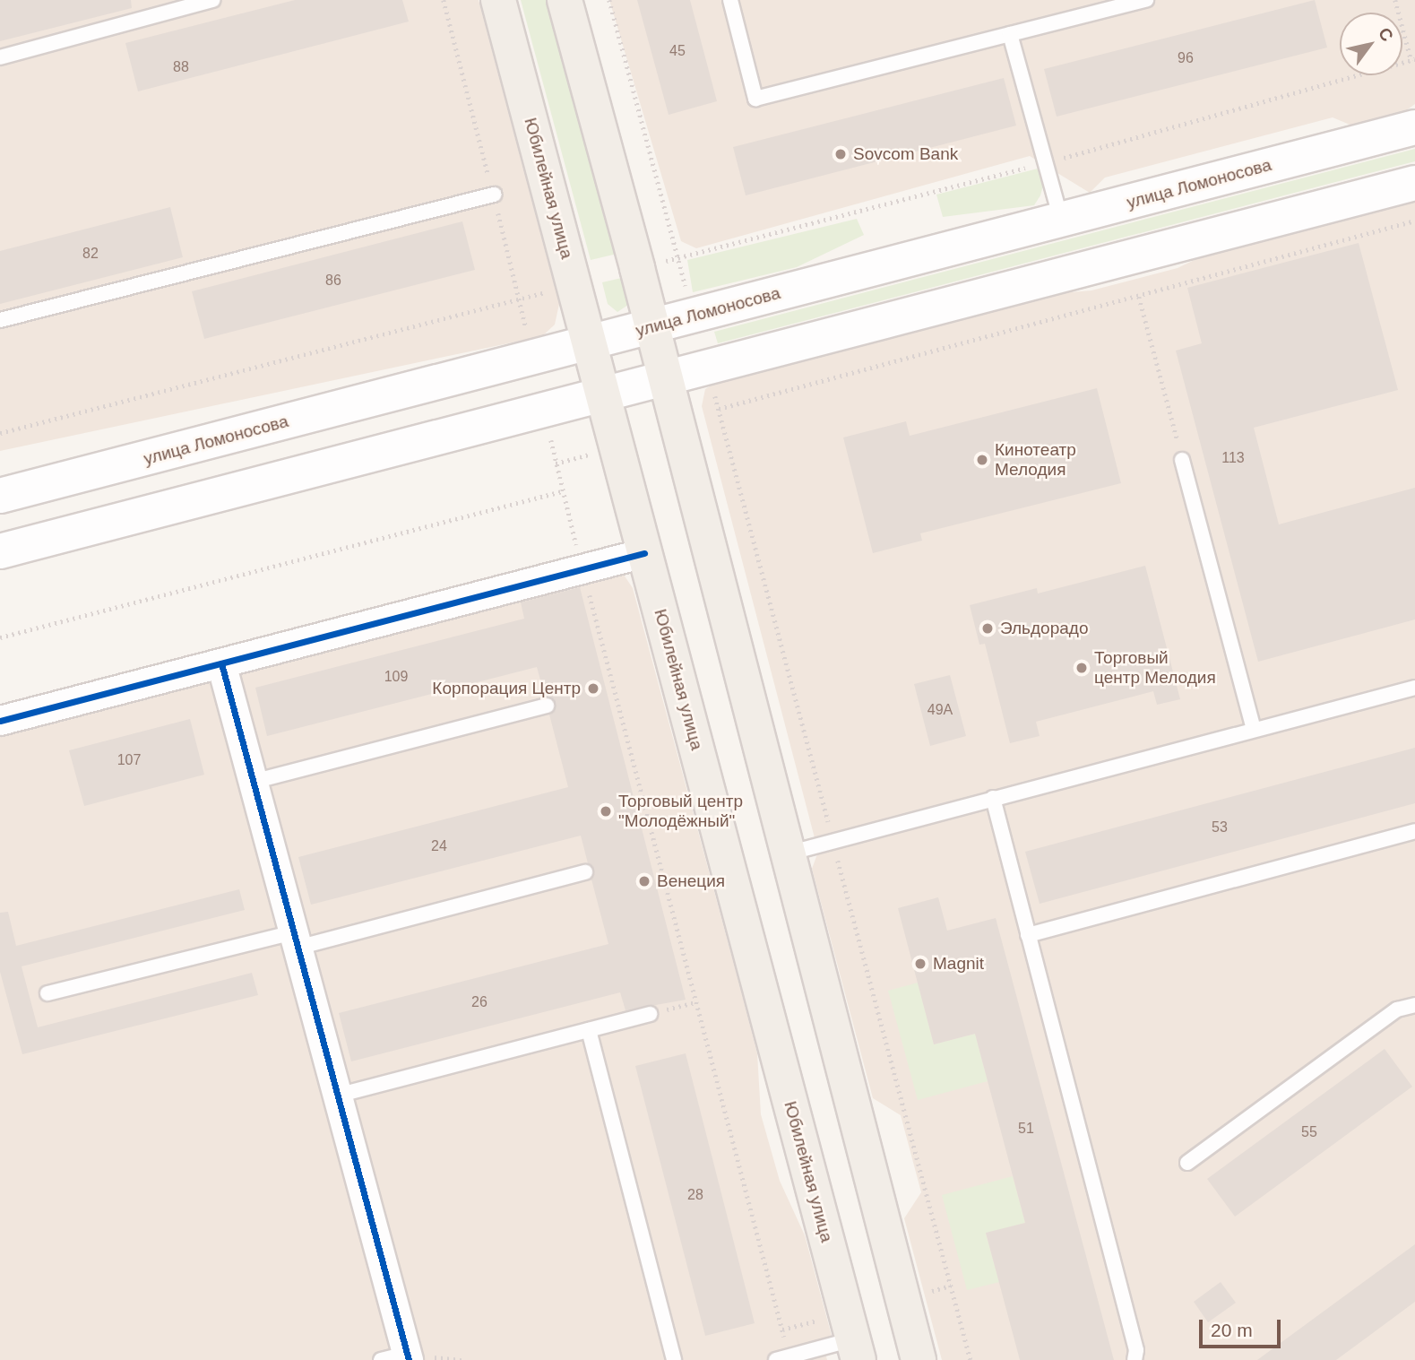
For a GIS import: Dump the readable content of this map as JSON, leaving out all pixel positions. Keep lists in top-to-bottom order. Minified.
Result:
{"streets":{"main road":["улица Ломоносова","Юбилейная улица"]},"crossings":[["улица Ломоносова","Юбилейная улица"]],"places":["Sovcom Bank","Кинотеатр Мелодия","Эльдорадо","Торговый центр Мелодия","Корпорация Центр","Торговый центр \"Молодёжный\"","Венеция","Magnit"],"house_numbers":["45","96","88","82","86","113","109","49А","107","53","24","26","51","55","28"],"scale_bar":"20 m","north":"top right"}
